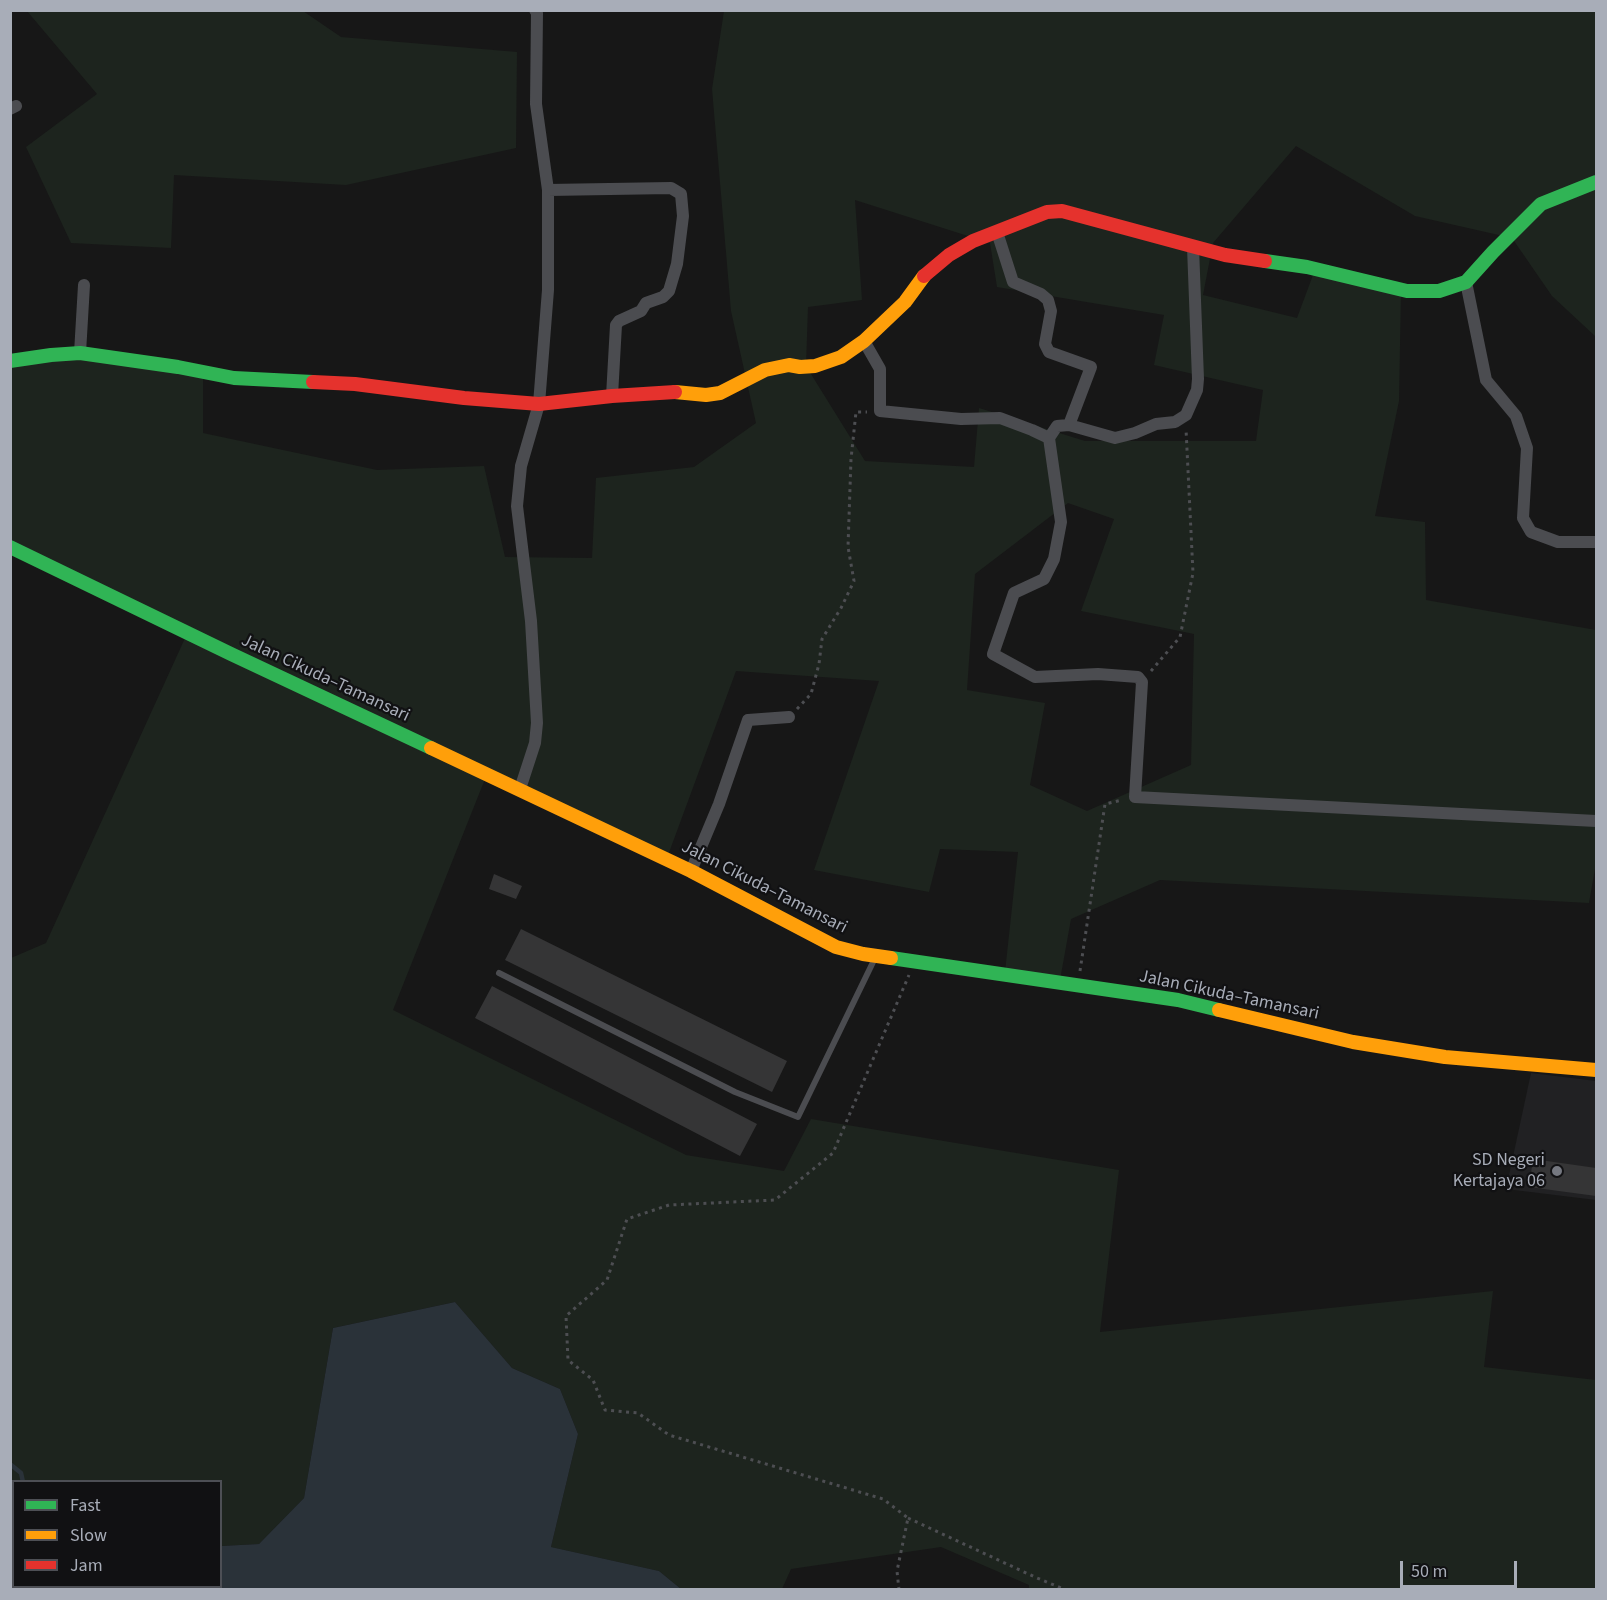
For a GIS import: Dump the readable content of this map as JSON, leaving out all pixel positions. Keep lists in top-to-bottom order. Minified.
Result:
{"streets":{"street":["Jalan Cikuda–Tamansari"]},"places":["SD Negeri Kertajaya 06"],"legend":["Fast","Slow","Jam"],"scale_bar":"50 m"}
